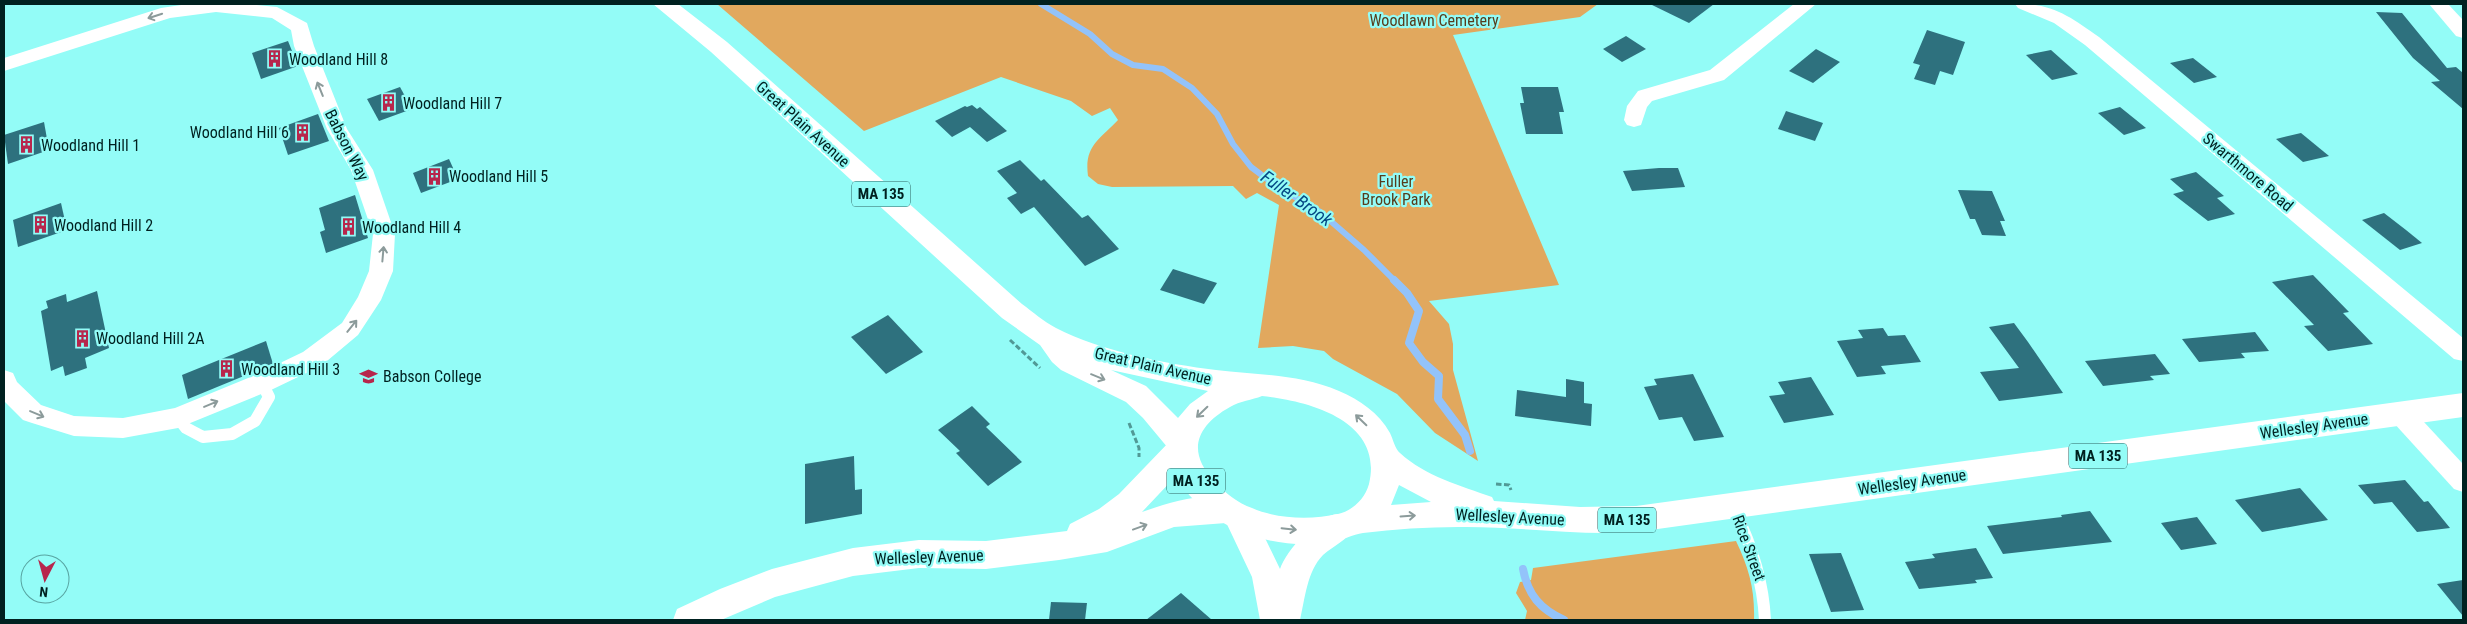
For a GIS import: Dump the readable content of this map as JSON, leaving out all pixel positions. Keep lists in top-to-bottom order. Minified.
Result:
{"streets":{"main road":["Great Plain Avenue","MA 135","Wellesley Avenue"],"street":["Babson Way","Swarthmore Road"],"lane":["Rice Street"]},"crossings":[["Great Plain Avenue","MA 135"],["Great Plain Avenue","Wellesley Avenue"],["MA 135","Wellesley Avenue"],["Wellesley Avenue","Rice Street"]],"water":["Fuller Brook"],"parks":["Woodlawn Cemetery","Fuller Brook Park"],"places":{"building":["Woodland Hill 8","Woodland Hill 7","Woodland Hill 6","Woodland Hill 1","Woodland Hill 5","Woodland Hill 2","Woodland Hill 4","Woodland Hill 2A","Woodland Hill 3"],"school or university":["Babson College"]},"north":"bottom"}
